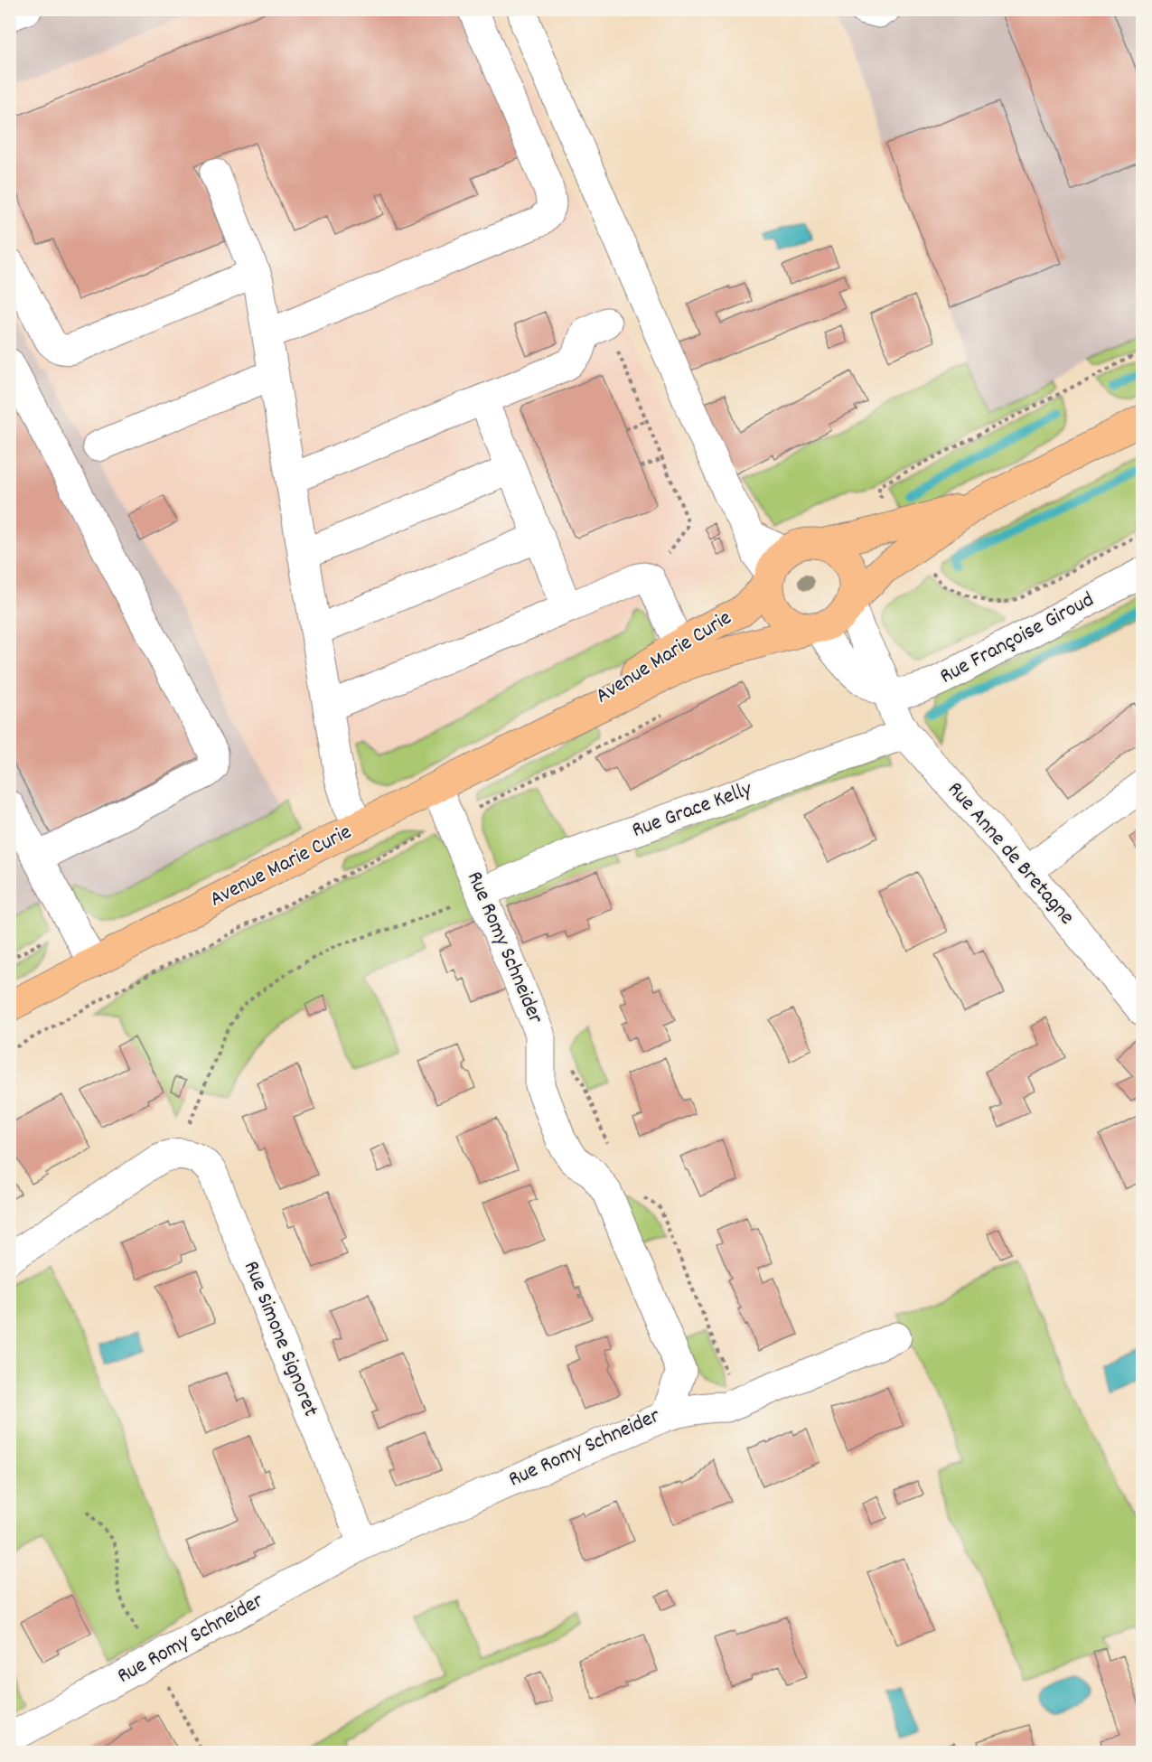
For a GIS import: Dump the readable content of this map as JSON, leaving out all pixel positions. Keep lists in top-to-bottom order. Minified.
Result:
{"streets":{"main road":["Avenue Marie Curie"],"street":["Rue Françoise Giroud","Rue Grace Kelly","Rue Anne de Bretagne","Rue Romy Schneider","Rue Simone Signoret"]},"crossings":[["Rue Françoise Giroud","Rue Anne de Bretagne"],["Avenue Marie Curie","Rue Anne de Bretagne"],["Avenue Marie Curie","Rue Romy Schneider"],["Rue Grace Kelly","Rue Anne de Bretagne"],["Rue Grace Kelly","Rue Romy Schneider"],["Rue Romy Schneider","Rue Simone Signoret"]]}
